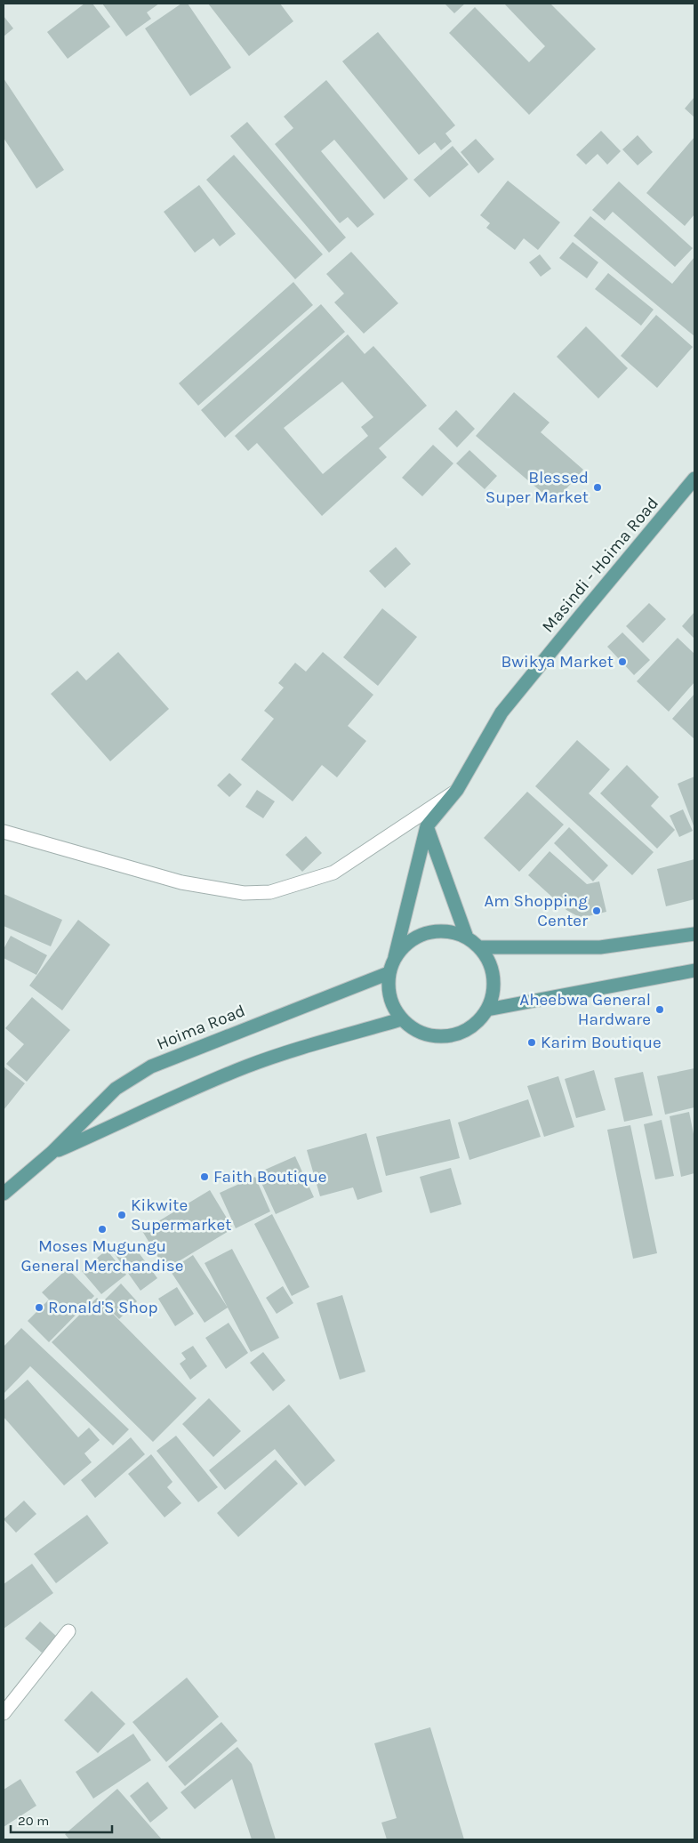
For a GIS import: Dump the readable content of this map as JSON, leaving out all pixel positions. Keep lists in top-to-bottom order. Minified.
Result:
{"streets":{"main road":["Masindi - Hoima Road","Hoima Road"]},"crossings":[["Masindi - Hoima Road","Hoima Road"]],"places":["Blessed Super Market","Bwikya Market","Am Shopping Center","Aheebwa General Hardware","Karim Boutique","Faith Boutique","Kikwite Supermarket","Moses Mugungu General Merchandise","Ronald'S Shop"],"scale_bar":"20 m"}
